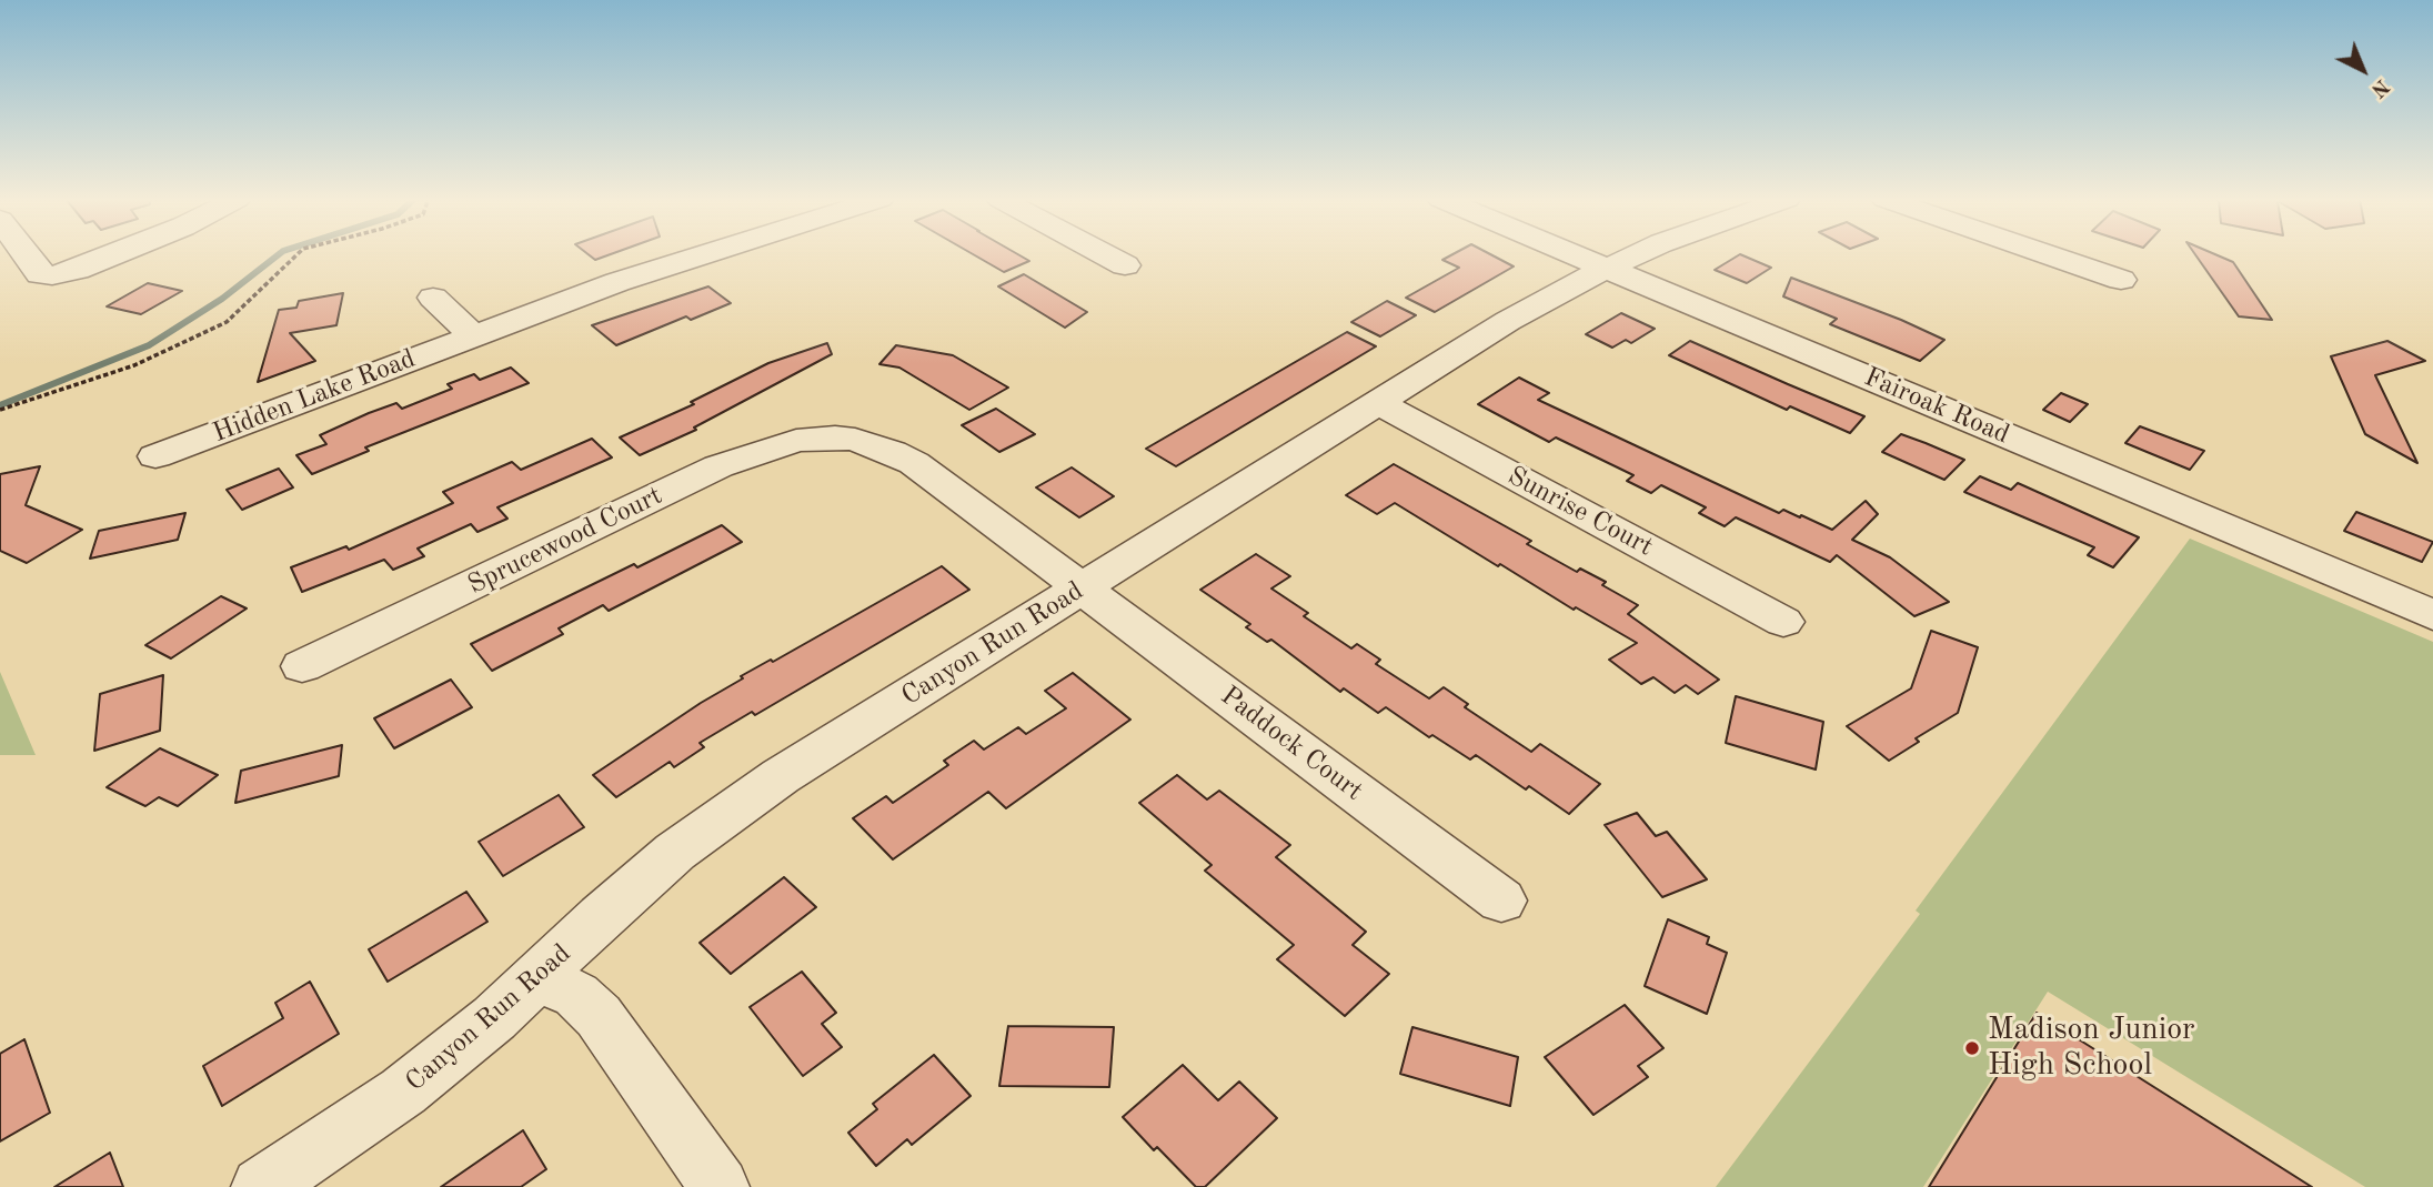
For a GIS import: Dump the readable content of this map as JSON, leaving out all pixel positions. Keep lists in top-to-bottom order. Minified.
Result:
{"streets":{"street":["Hidden Lake Road","Fairoak Road","Sunrise Court","Sprucewood Court","Canyon Run Road","Paddock Court"]},"crossings":[["Fairoak Road","Canyon Run Road"],["Sunrise Court","Canyon Run Road"],["Sprucewood Court","Canyon Run Road"],["Sprucewood Court","Paddock Court"],["Canyon Run Road","Paddock Court"]],"places":["Madison Junior High School"],"north":"bottom right"}
